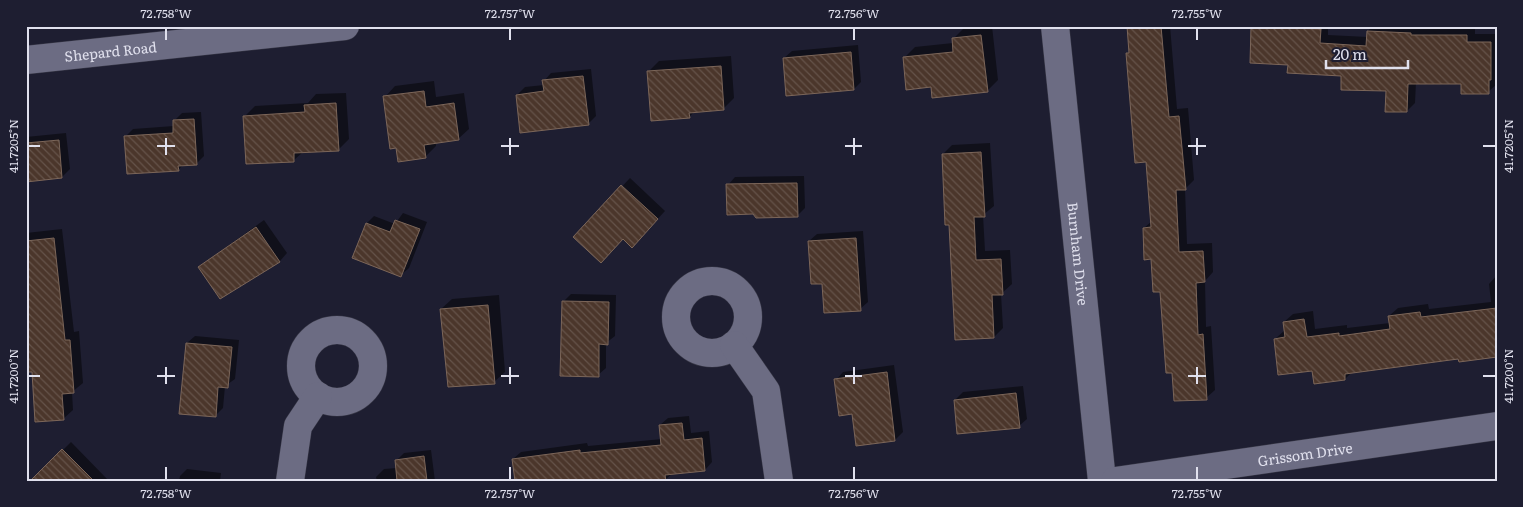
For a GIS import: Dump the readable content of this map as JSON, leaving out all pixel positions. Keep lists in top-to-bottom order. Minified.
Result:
{"streets":{"street":["Shepard Road","Burnham Drive","Grissom Drive"]},"scale_bar":"20 m","coordinates":["72.758°W","72.757°W","72.756°W","72.755°W","41.7205°N","41.7200°N"]}
